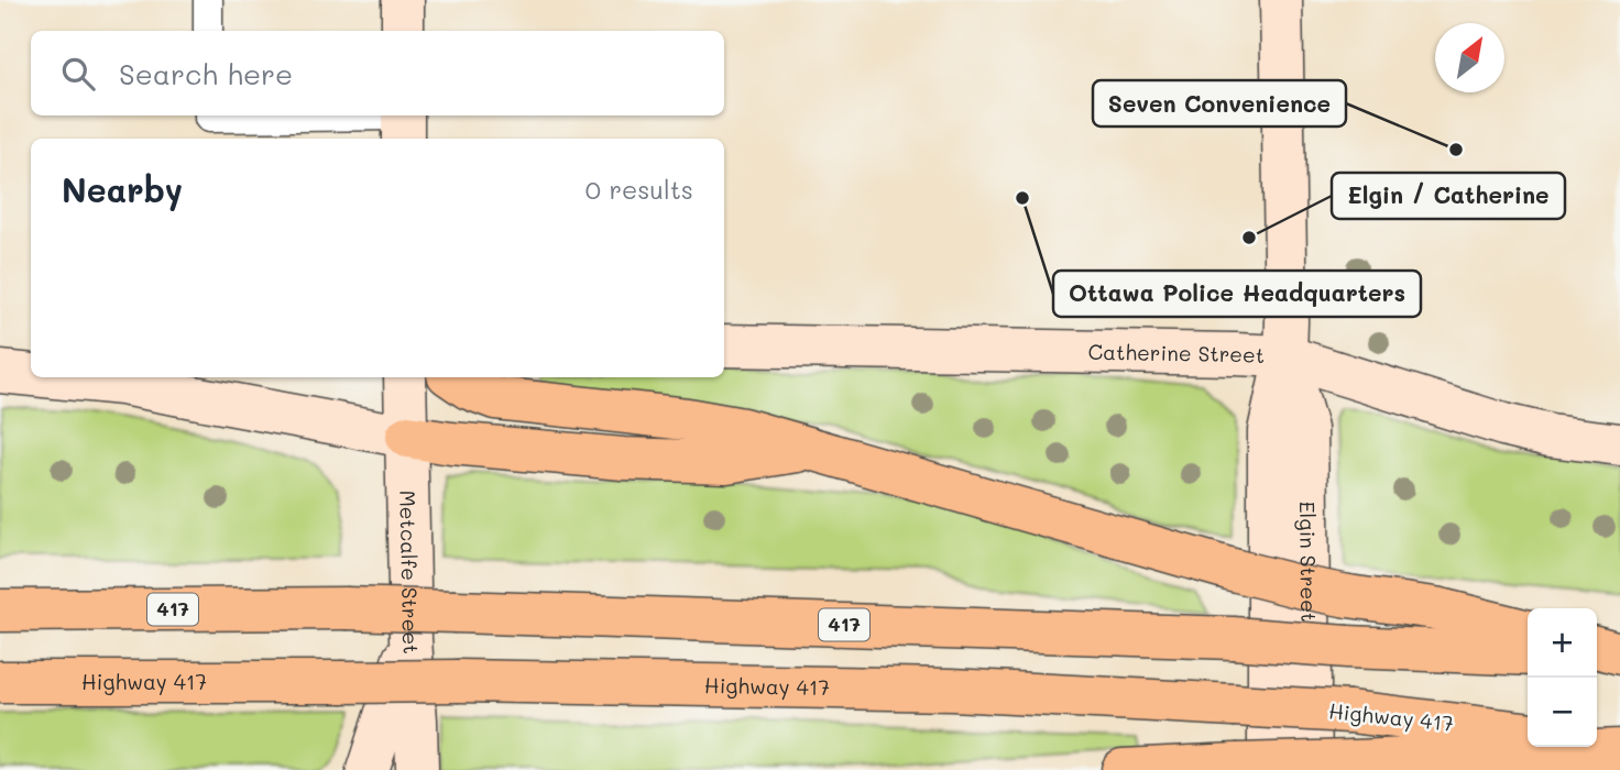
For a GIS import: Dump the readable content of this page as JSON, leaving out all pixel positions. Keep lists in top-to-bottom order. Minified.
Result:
{"streets":{"highway":["417","Highway 417"],"main road":["Catherine Street","Elgin Street","Metcalfe Street"]},"crossings":[["Catherine Street","Elgin Street"]],"places":["Seven Convenience","Ottawa Police Headquarters","Elgin / Catherine"],"north":"top right","page":{"search":"Search here","heading":["Nearby","0 results"],"map_buttons":["+","−"]}}
